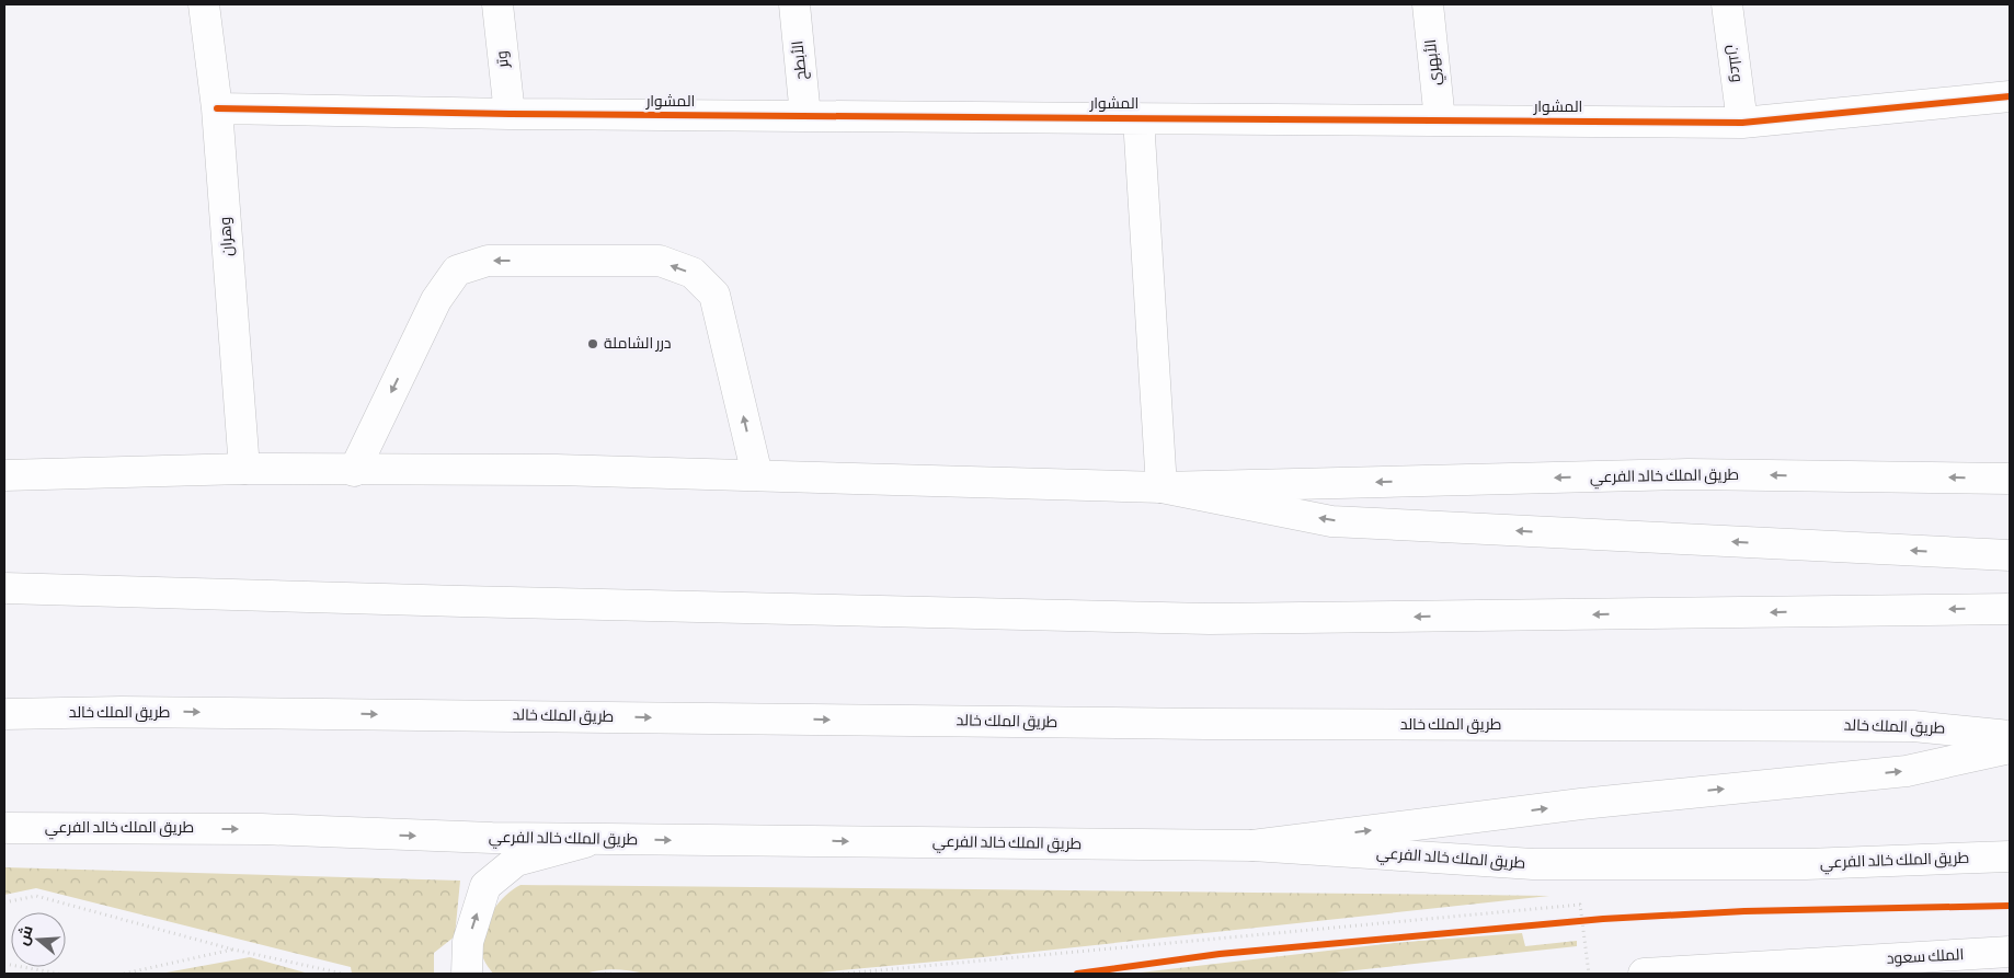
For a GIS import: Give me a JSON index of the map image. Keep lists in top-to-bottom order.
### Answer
{
  "streets": {
    "main road": [
      "وتر",
      "الأبطح",
      "الأبهري",
      "وعلان",
      "المشوار",
      "وهران",
      "طريق الملك خالد الفرعي",
      "طريق الملك خالد",
      "الملك سعود"
    ]
  },
  "crossings": [
    ["وتر", "المشوار"],
    ["الأبطح", "المشوار"],
    ["الأبهري", "المشوار"],
    ["وعلان", "المشوار"],
    ["المشوار", "وهران"],
    ["وهران", "طريق الملك خالد الفرعي"]
  ],
  "places": ["درر الشاملة"],
  "north": "left"
}
